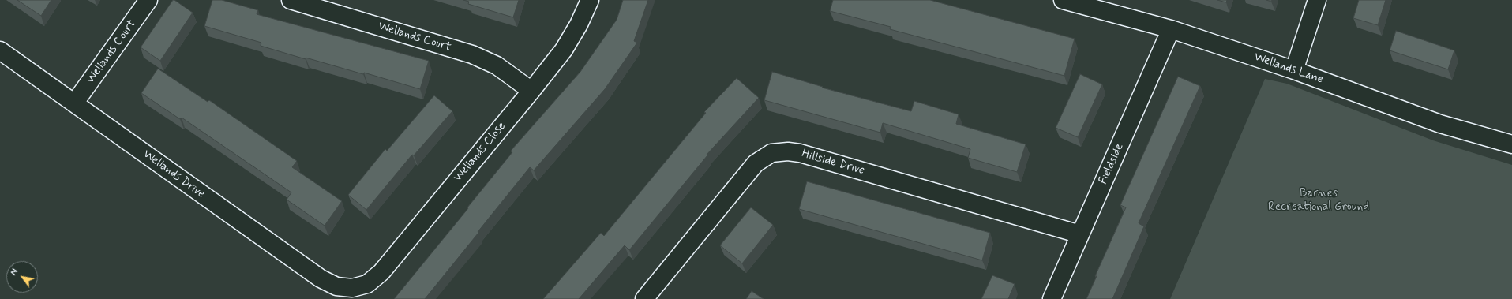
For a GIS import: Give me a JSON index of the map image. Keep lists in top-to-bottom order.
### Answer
{
  "streets": {
    "street": [
      "Wellands Court",
      "Wellands Lane",
      "Wellands Close",
      "Hillside Drive",
      "Fieldside",
      "Wellands Drive"
    ]
  },
  "crossings": [
    ["Wellands Court", "Wellands Close"],
    ["Wellands Court", "Wellands Drive"],
    ["Wellands Lane", "Fieldside"],
    ["Wellands Close", "Wellands Drive"],
    ["Hillside Drive", "Fieldside"]
  ],
  "parks": ["Barnes Recreational Ground"],
  "north": "top left"
}
